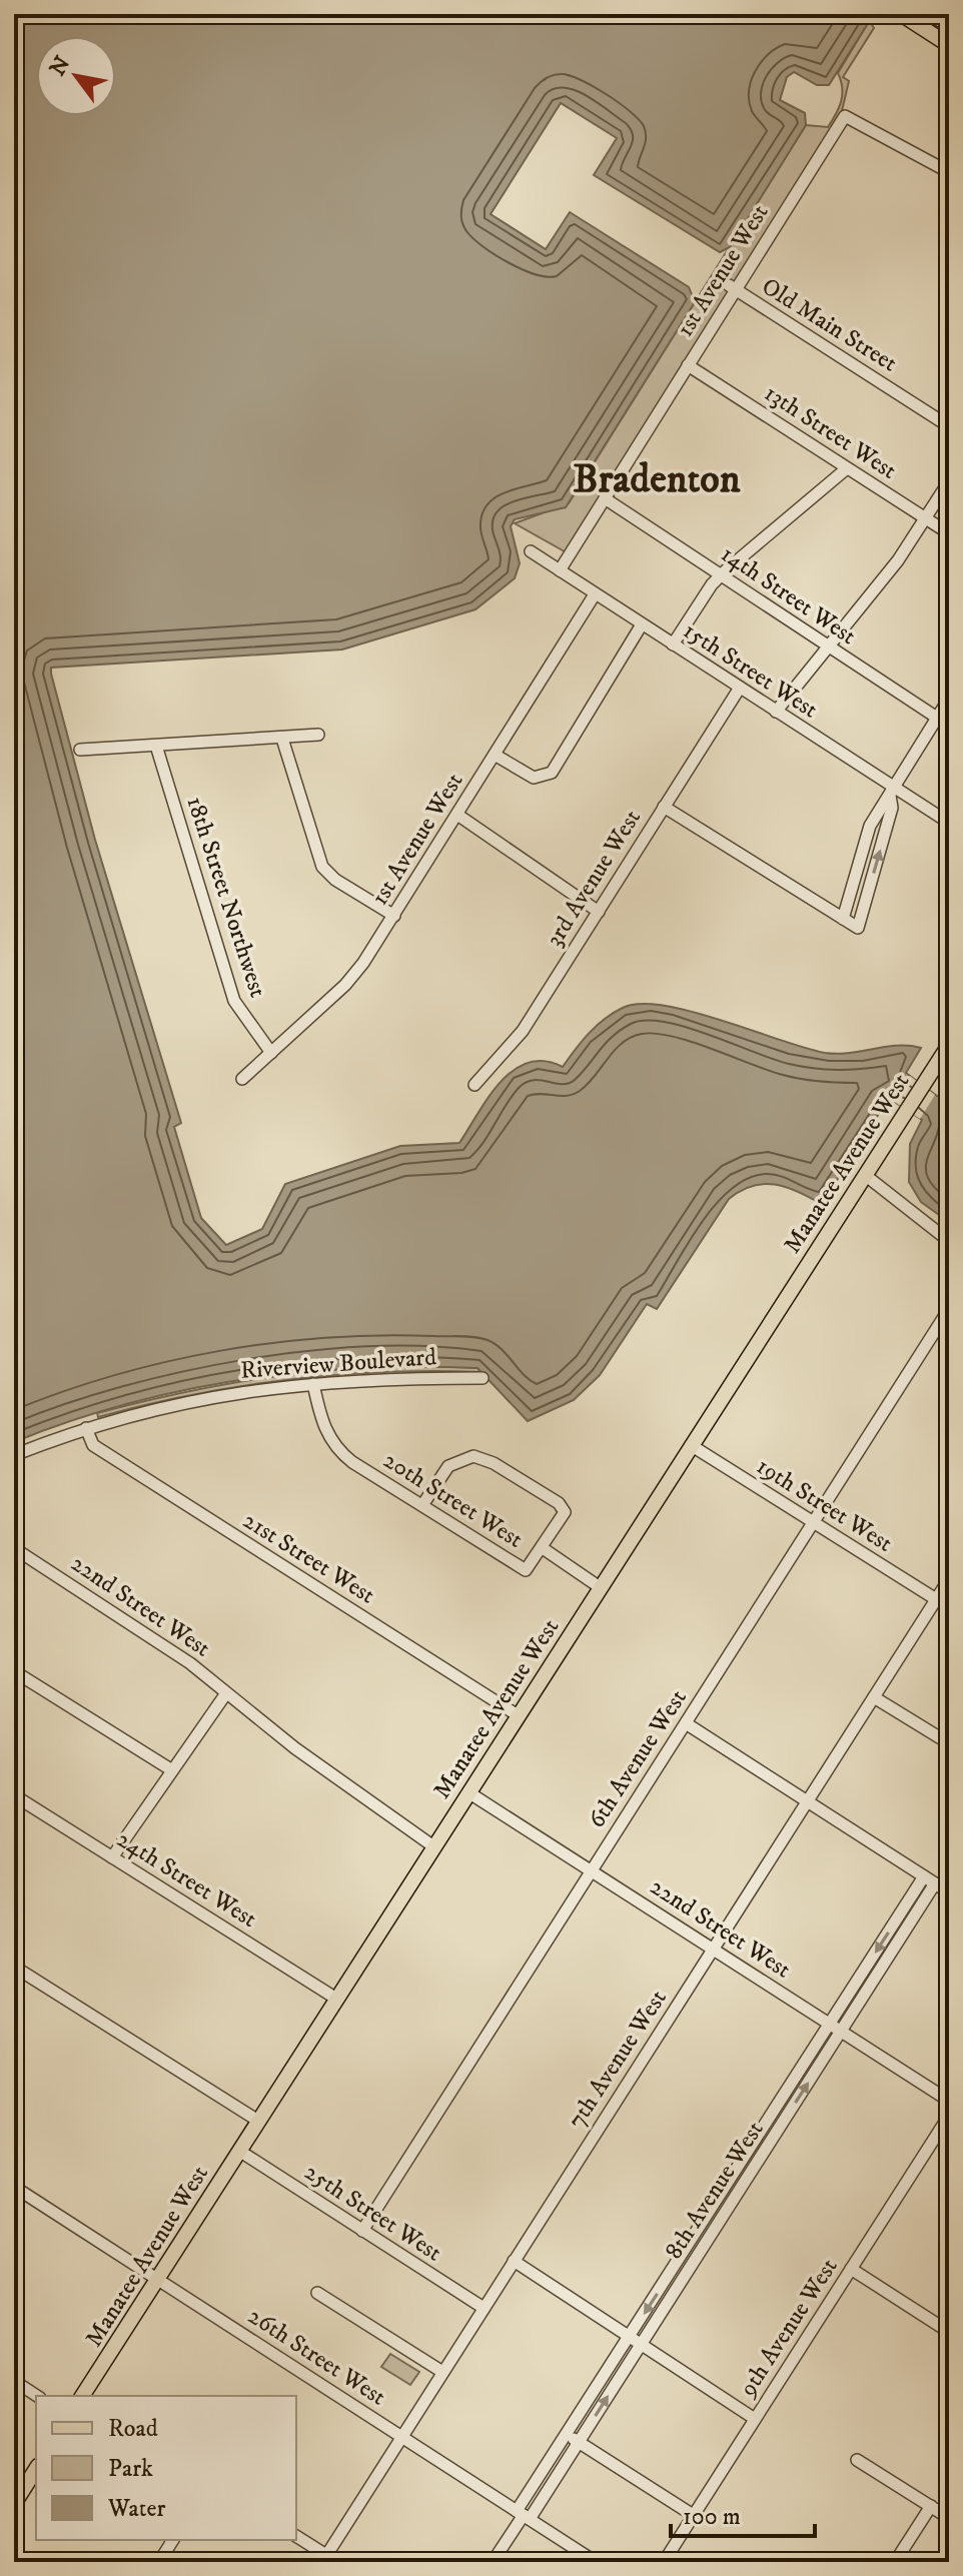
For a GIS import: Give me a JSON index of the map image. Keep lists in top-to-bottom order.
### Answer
{
  "streets": {
    "main road": ["Manatee Avenue West"],
    "street": [
      "1st Avenue West",
      "Old Main Street",
      "13th Street West",
      "14th Street West",
      "15th Street West",
      "3rd Avenue West",
      "18th Street Northwest",
      "Riverview Boulevard",
      "20th Street West",
      "19th Street West",
      "21st Street West",
      "22nd Street West",
      "6th Avenue West",
      "24th Street West",
      "7th Avenue West",
      "8th Avenue West",
      "25th Street West",
      "9th Avenue West",
      "26th Street West"
    ]
  },
  "crossings": [
    ["1st Avenue West", "Old Main Street"],
    ["1st Avenue West", "13th Street West"],
    ["1st Avenue West", "14th Street West"],
    ["1st Avenue West", "15th Street West"],
    ["1st Avenue West", "18th Street Northwest"],
    ["15th Street West", "3rd Avenue West"],
    ["Manatee Avenue West", "20th Street West"],
    ["Manatee Avenue West", "19th Street West"],
    ["Manatee Avenue West", "21st Street West"],
    ["Manatee Avenue West", "22nd Street West"],
    ["Manatee Avenue West", "24th Street West"],
    ["Manatee Avenue West", "25th Street West"],
    ["Manatee Avenue West", "26th Street West"],
    ["Riverview Boulevard", "20th Street West"],
    ["Riverview Boulevard", "21st Street West"],
    ["19th Street West", "6th Avenue West"],
    ["19th Street West", "7th Avenue West"],
    ["22nd Street West", "6th Avenue West"],
    ["22nd Street West", "7th Avenue West"],
    ["22nd Street West", "8th Avenue West"],
    ["6th Avenue West", "25th Street West"],
    ["7th Avenue West", "25th Street West"],
    ["7th Avenue West", "26th Street West"],
    ["8th Avenue West", "26th Street West"]
  ],
  "districts": ["Bradenton"],
  "legend": ["Road", "Park", "Water"],
  "scale_bar": "100 m",
  "north": "top left"
}
